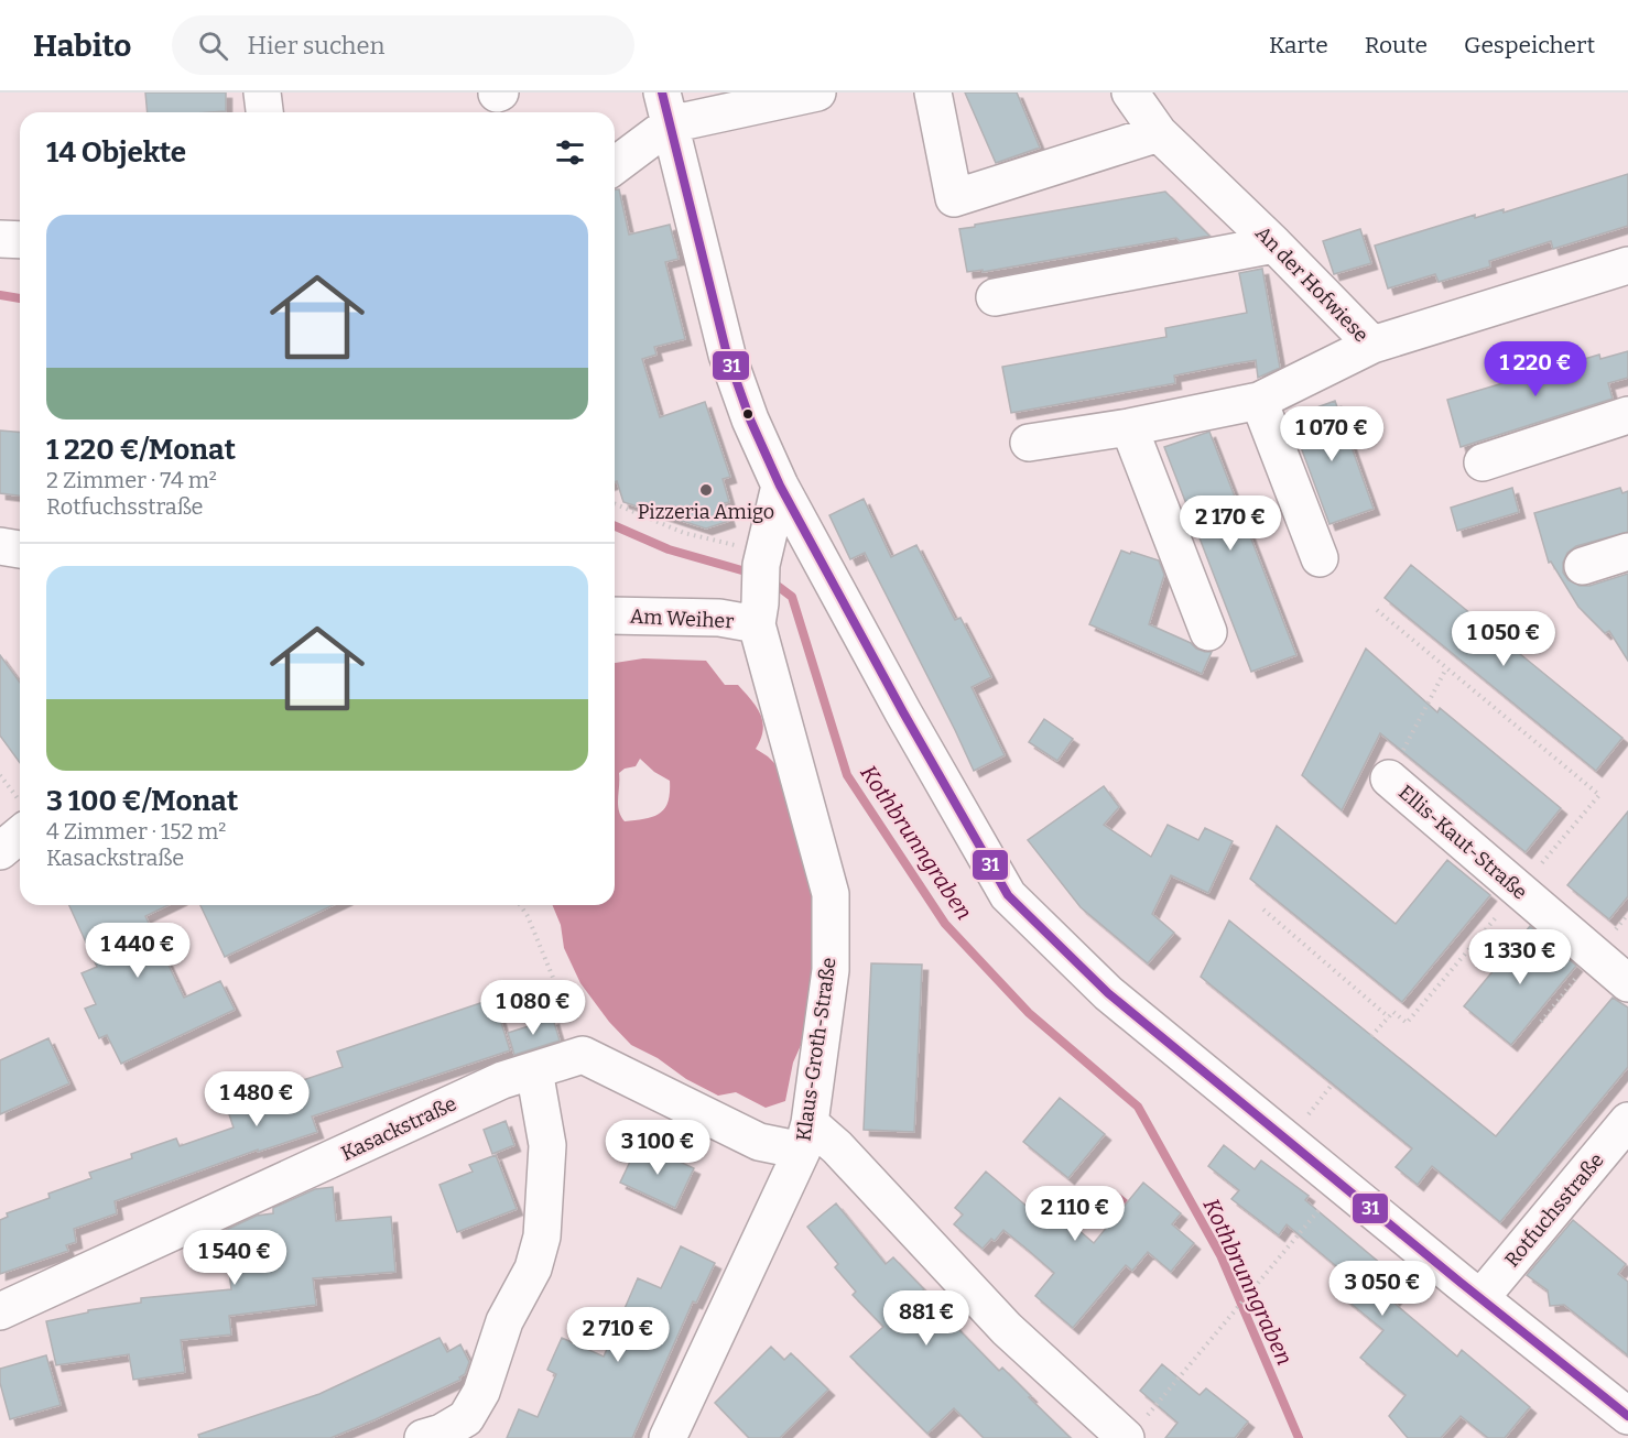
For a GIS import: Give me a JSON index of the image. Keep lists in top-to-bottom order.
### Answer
{
  "streets": {
    "street": [
      "An der Hofwiese",
      "Am Weiher",
      "Ellis-Kaut-Straße",
      "Klaus-Groth-Straße",
      "Kasackstraße",
      "Rotfuchsstraße"
    ]
  },
  "crossings": [
    ["Am Weiher", "Klaus-Groth-Straße"]
  ],
  "water": ["Kothbrunngraben"],
  "places": ["Pizzeria Amigo"],
  "lines": ["transit line 31"],
  "page": {
    "header": "Habito",
    "search": "Hier suchen",
    "nav": ["Karte", "Route", "Gespeichert"],
    "heading": "14 Objekte",
    "list": [
      {
        "name": "1 220 €/Monat",
        "note": "2 Zimmer · 74 m² · Rotfuchsstraße"
      },
      {
        "name": "3 100 €/Monat",
        "note": "4 Zimmer · 152 m² · Kasackstraße"
      }
    ],
    "price": [
      "1 220 €",
      "1 070 €",
      "2 170 €",
      "1 050 €",
      "1 440 €",
      "1 330 €",
      "1 080 €",
      "1 480 €",
      "3 100 €",
      "2 110 €",
      "1 540 €",
      "3 050 €",
      "881 €",
      "2 710 €"
    ]
  }
}
